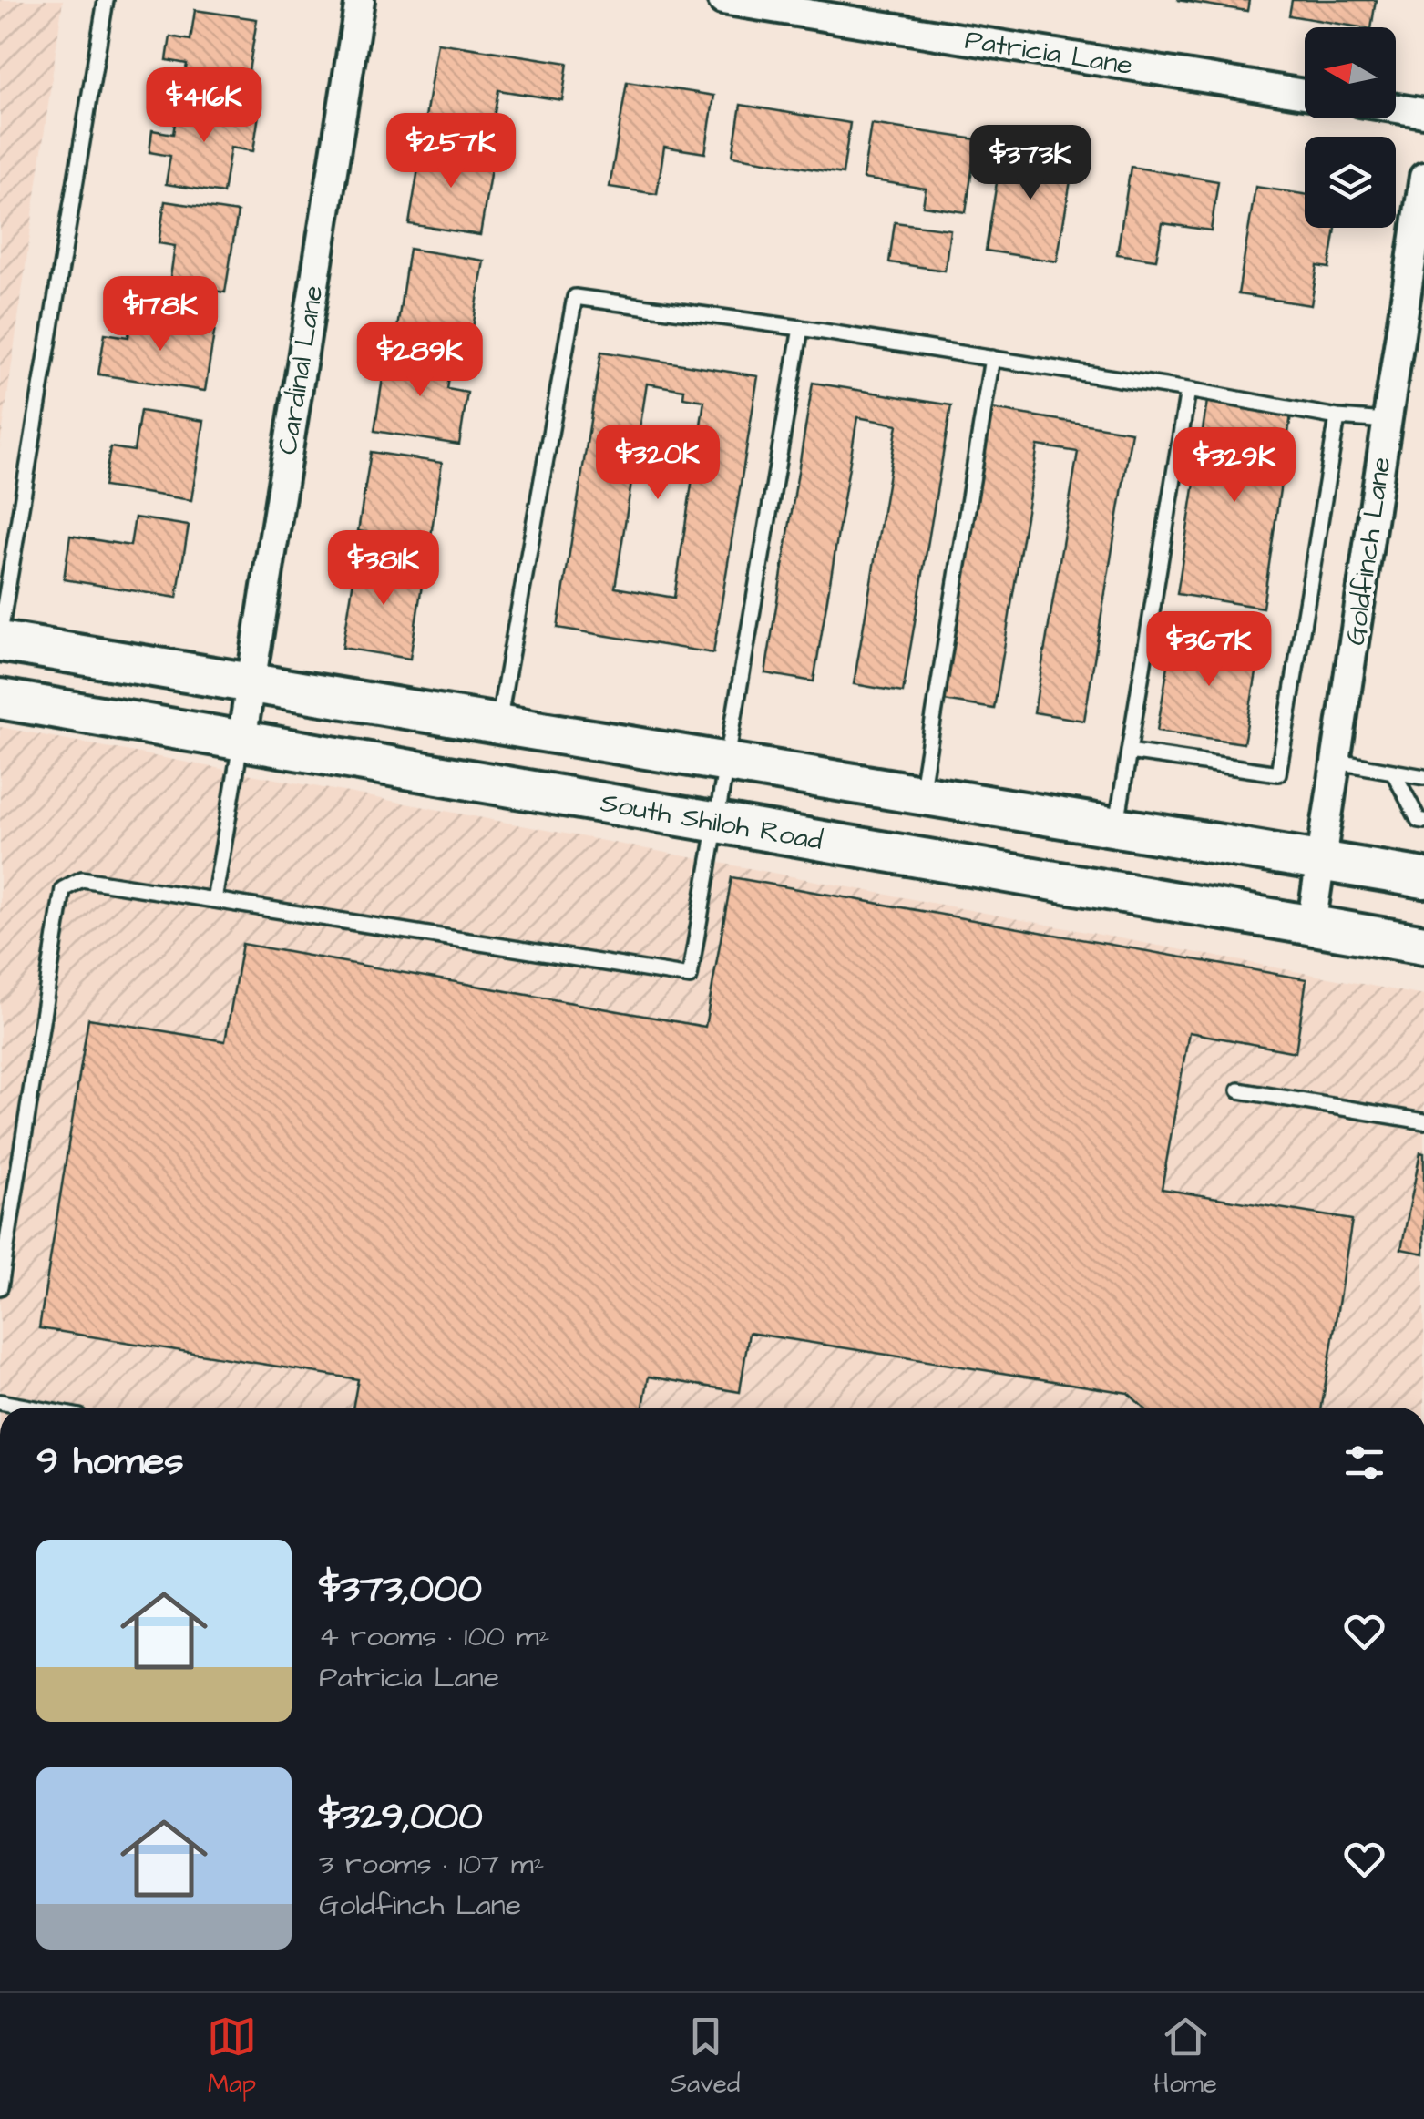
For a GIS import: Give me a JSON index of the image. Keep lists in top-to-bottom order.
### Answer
{
  "streets": {
    "main road": ["South Shiloh Road"],
    "street": ["Patricia Lane", "Cardinal Lane", "Goldfinch Lane"]
  },
  "crossings": [
    ["Cardinal Lane", "South Shiloh Road"],
    ["Goldfinch Lane", "South Shiloh Road"]
  ],
  "north": "left",
  "page": {
    "price": [
      "$416K",
      "$257K",
      "$373K",
      "$178K",
      "$289K",
      "$320K",
      "$329K",
      "$381K",
      "$367K"
    ],
    "heading": "9 homes",
    "list": [
      {
        "name": "$373,000",
        "note": "4 rooms · 100 m² · Patricia Lane"
      },
      {
        "name": "$329,000",
        "note": "3 rooms · 107 m² · Goldfinch Lane"
      }
    ],
    "tabs": ["Map", "Saved", "Home"]
  }
}
